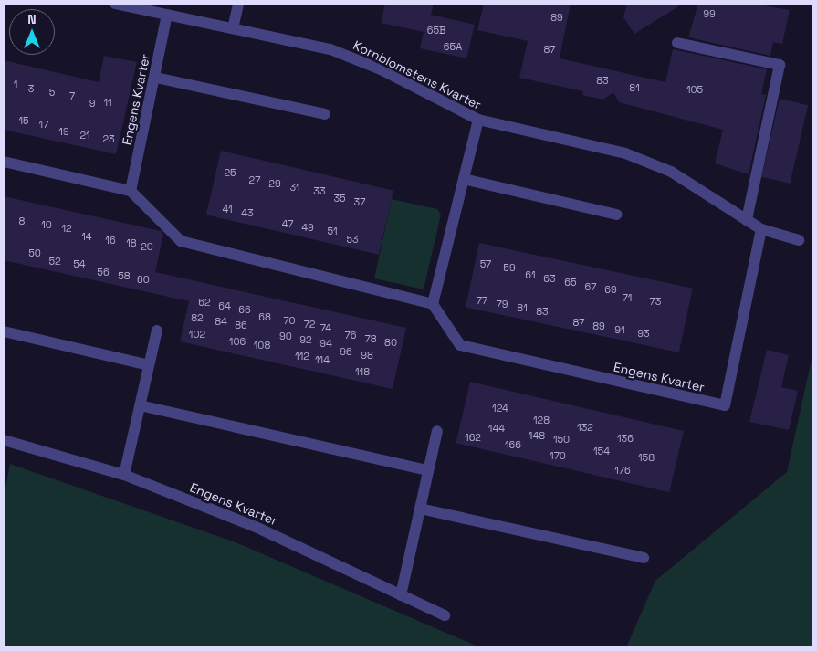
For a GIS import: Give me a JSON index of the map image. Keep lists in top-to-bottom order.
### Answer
{
  "streets": {
    "street": ["Kornblomstens Kvarter", "Engens Kvarter"]
  },
  "crossings": [
    ["Kornblomstens Kvarter", "Engens Kvarter"]
  ],
  "house_numbers": [
    "99",
    "89",
    "65B",
    "65A",
    "87",
    "83",
    "1",
    "81",
    "3",
    "105",
    "5",
    "7",
    "11",
    "9",
    "15",
    "17",
    "19",
    "21",
    "23",
    "25",
    "27",
    "29",
    "31",
    "33",
    "35",
    "37",
    "41",
    "43",
    "8",
    "47",
    "10",
    "49",
    "12",
    "51",
    "14",
    "53",
    "16",
    "18",
    "20",
    "50",
    "52",
    "54",
    "57",
    "59",
    "56",
    "61",
    "58",
    "63",
    "60",
    "65",
    "67",
    "69",
    "71",
    "77",
    "73",
    "62",
    "79",
    "64",
    "81",
    "66",
    "83",
    "68",
    "82",
    "70",
    "84",
    "87",
    "72",
    "86",
    "89",
    "74",
    "91",
    "93",
    "102",
    "76",
    "90",
    "78",
    "92",
    "106",
    "80",
    "94",
    "108",
    "96",
    "98",
    "112",
    "114",
    "118",
    "124",
    "128",
    "132",
    "144",
    "148",
    "162",
    "136",
    "150",
    "166",
    "154",
    "170",
    "158",
    "176"
  ],
  "north": "top"
}
